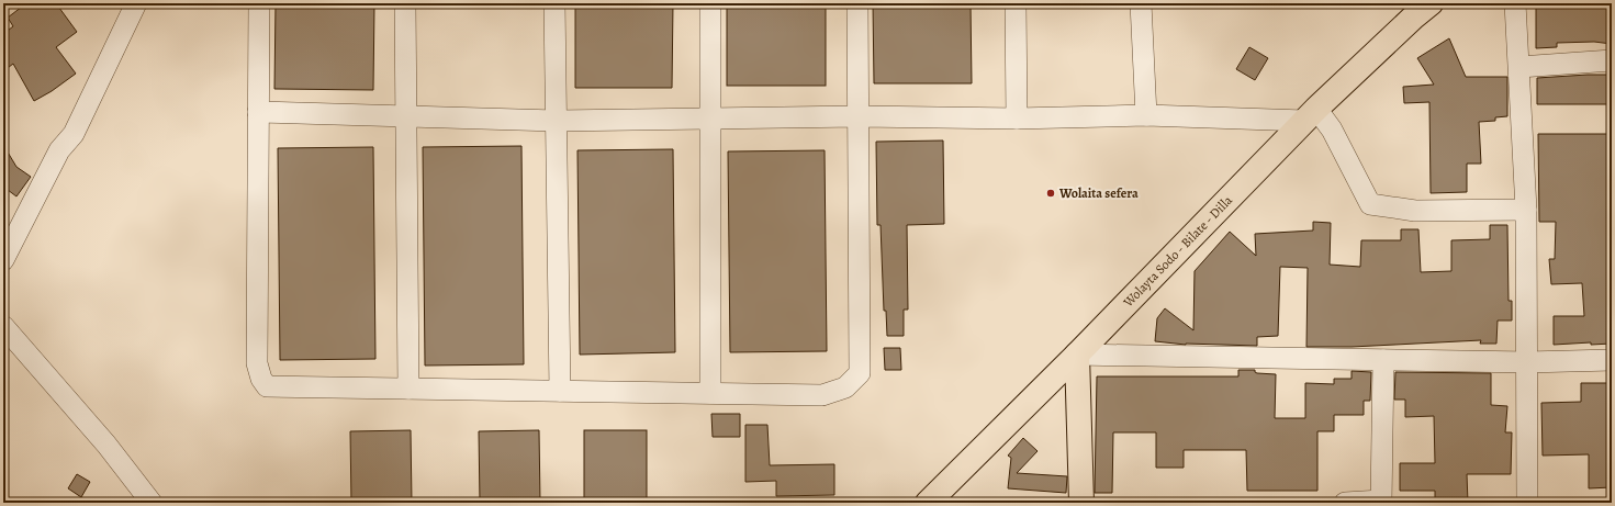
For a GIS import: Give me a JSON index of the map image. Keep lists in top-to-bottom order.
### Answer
{
  "streets": {
    "main road": ["Wolayta Sodo - Bilate - Dilla"]
  },
  "places": ["Wolaita sefera"]
}
